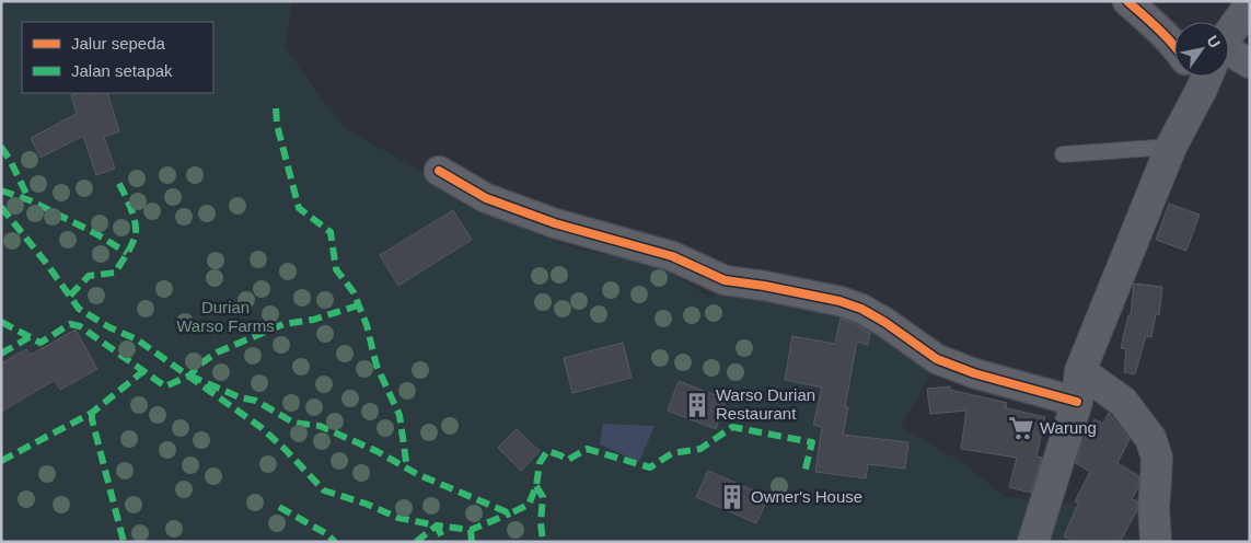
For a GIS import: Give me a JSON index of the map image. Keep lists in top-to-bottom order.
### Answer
{
  "parks": ["Durian Warso Farms"],
  "places": {
    "building": ["Warso Durian Restaurant", "Owner's House"],
    "supermarket": ["Warung"]
  },
  "legend": ["Jalur sepeda", "Jalan setapak"],
  "north": "top right"
}
